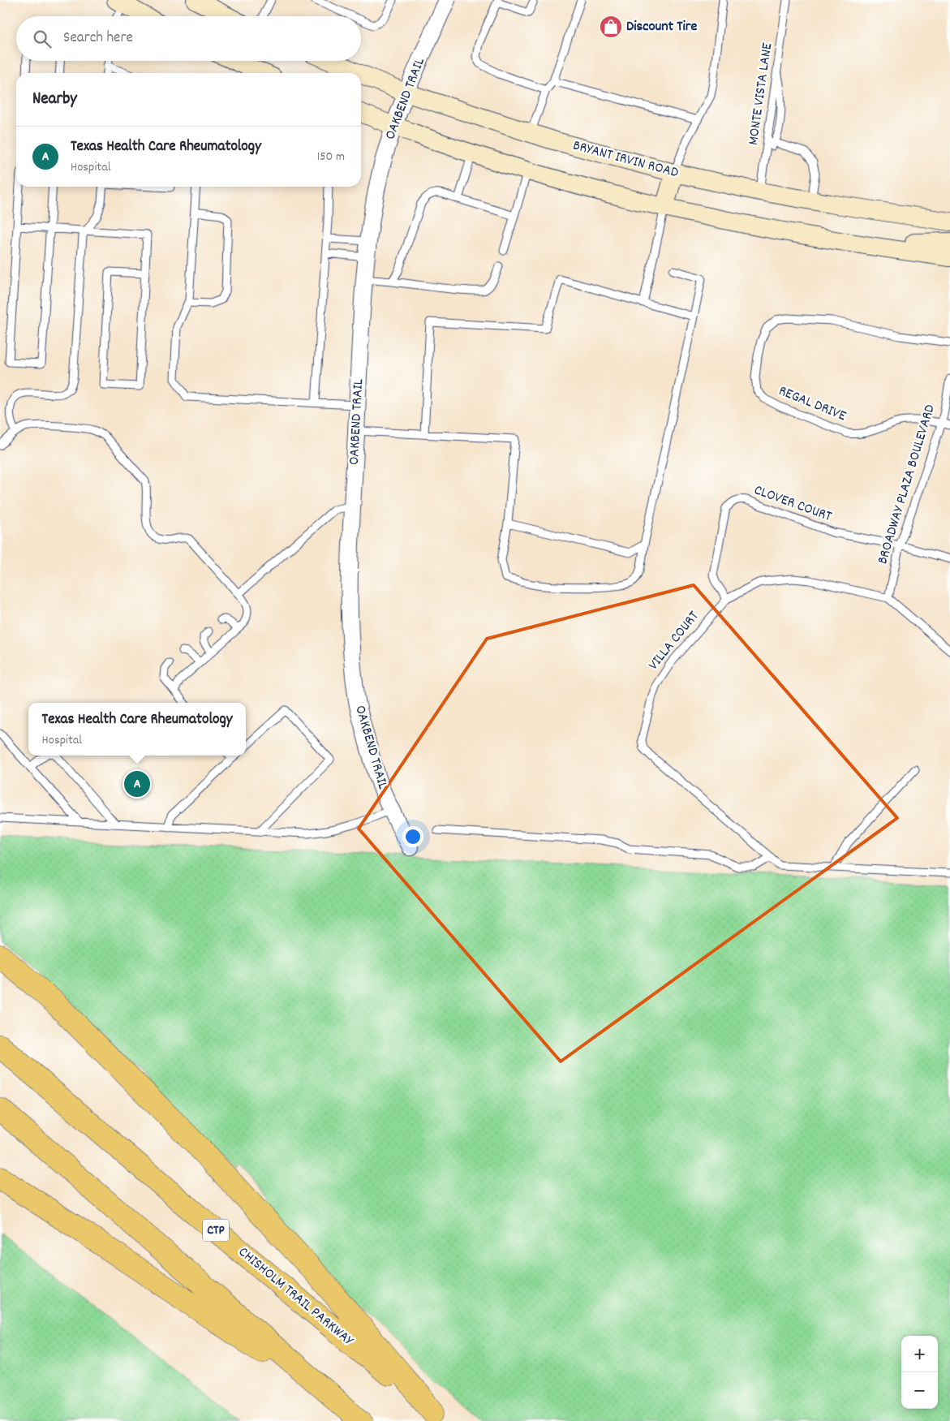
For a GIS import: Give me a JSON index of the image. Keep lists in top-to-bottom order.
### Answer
{
  "streets": {
    "highway": ["CTP", "CHISHOLM TRAIL PARKWAY"],
    "main road": ["BRYANT IRVIN ROAD"],
    "street": ["OAKBEND TRAIL"],
    "lane": [
      "MONTE VISTA LANE",
      "REGAL DRIVE",
      "BROADWAY PLAZA BOULEVARD",
      "CLOVER COURT",
      "VILLA COURT"
    ]
  },
  "crossings": [
    ["MONTE VISTA LANE", "BRYANT IRVIN ROAD"],
    ["OAKBEND TRAIL", "BRYANT IRVIN ROAD"],
    ["REGAL DRIVE", "BROADWAY PLAZA BOULEVARD"],
    ["BROADWAY PLAZA BOULEVARD", "CLOVER COURT"],
    ["BROADWAY PLAZA BOULEVARD", "VILLA COURT"],
    ["CLOVER COURT", "VILLA COURT"]
  ],
  "places": {
    "shop": ["Discount Tire"]
  },
  "page": {
    "search": "Search here",
    "heading": "Nearby",
    "list": [
      {
        "mark": "A",
        "name": "Texas Health Care Rheumatology",
        "note": "Hospital",
        "value": "150 m"
      }
    ],
    "popup": ["Texas Health Care Rheumatology", "Hospital"],
    "pins": "A",
    "map_buttons": ["+", "−"]
  }
}
